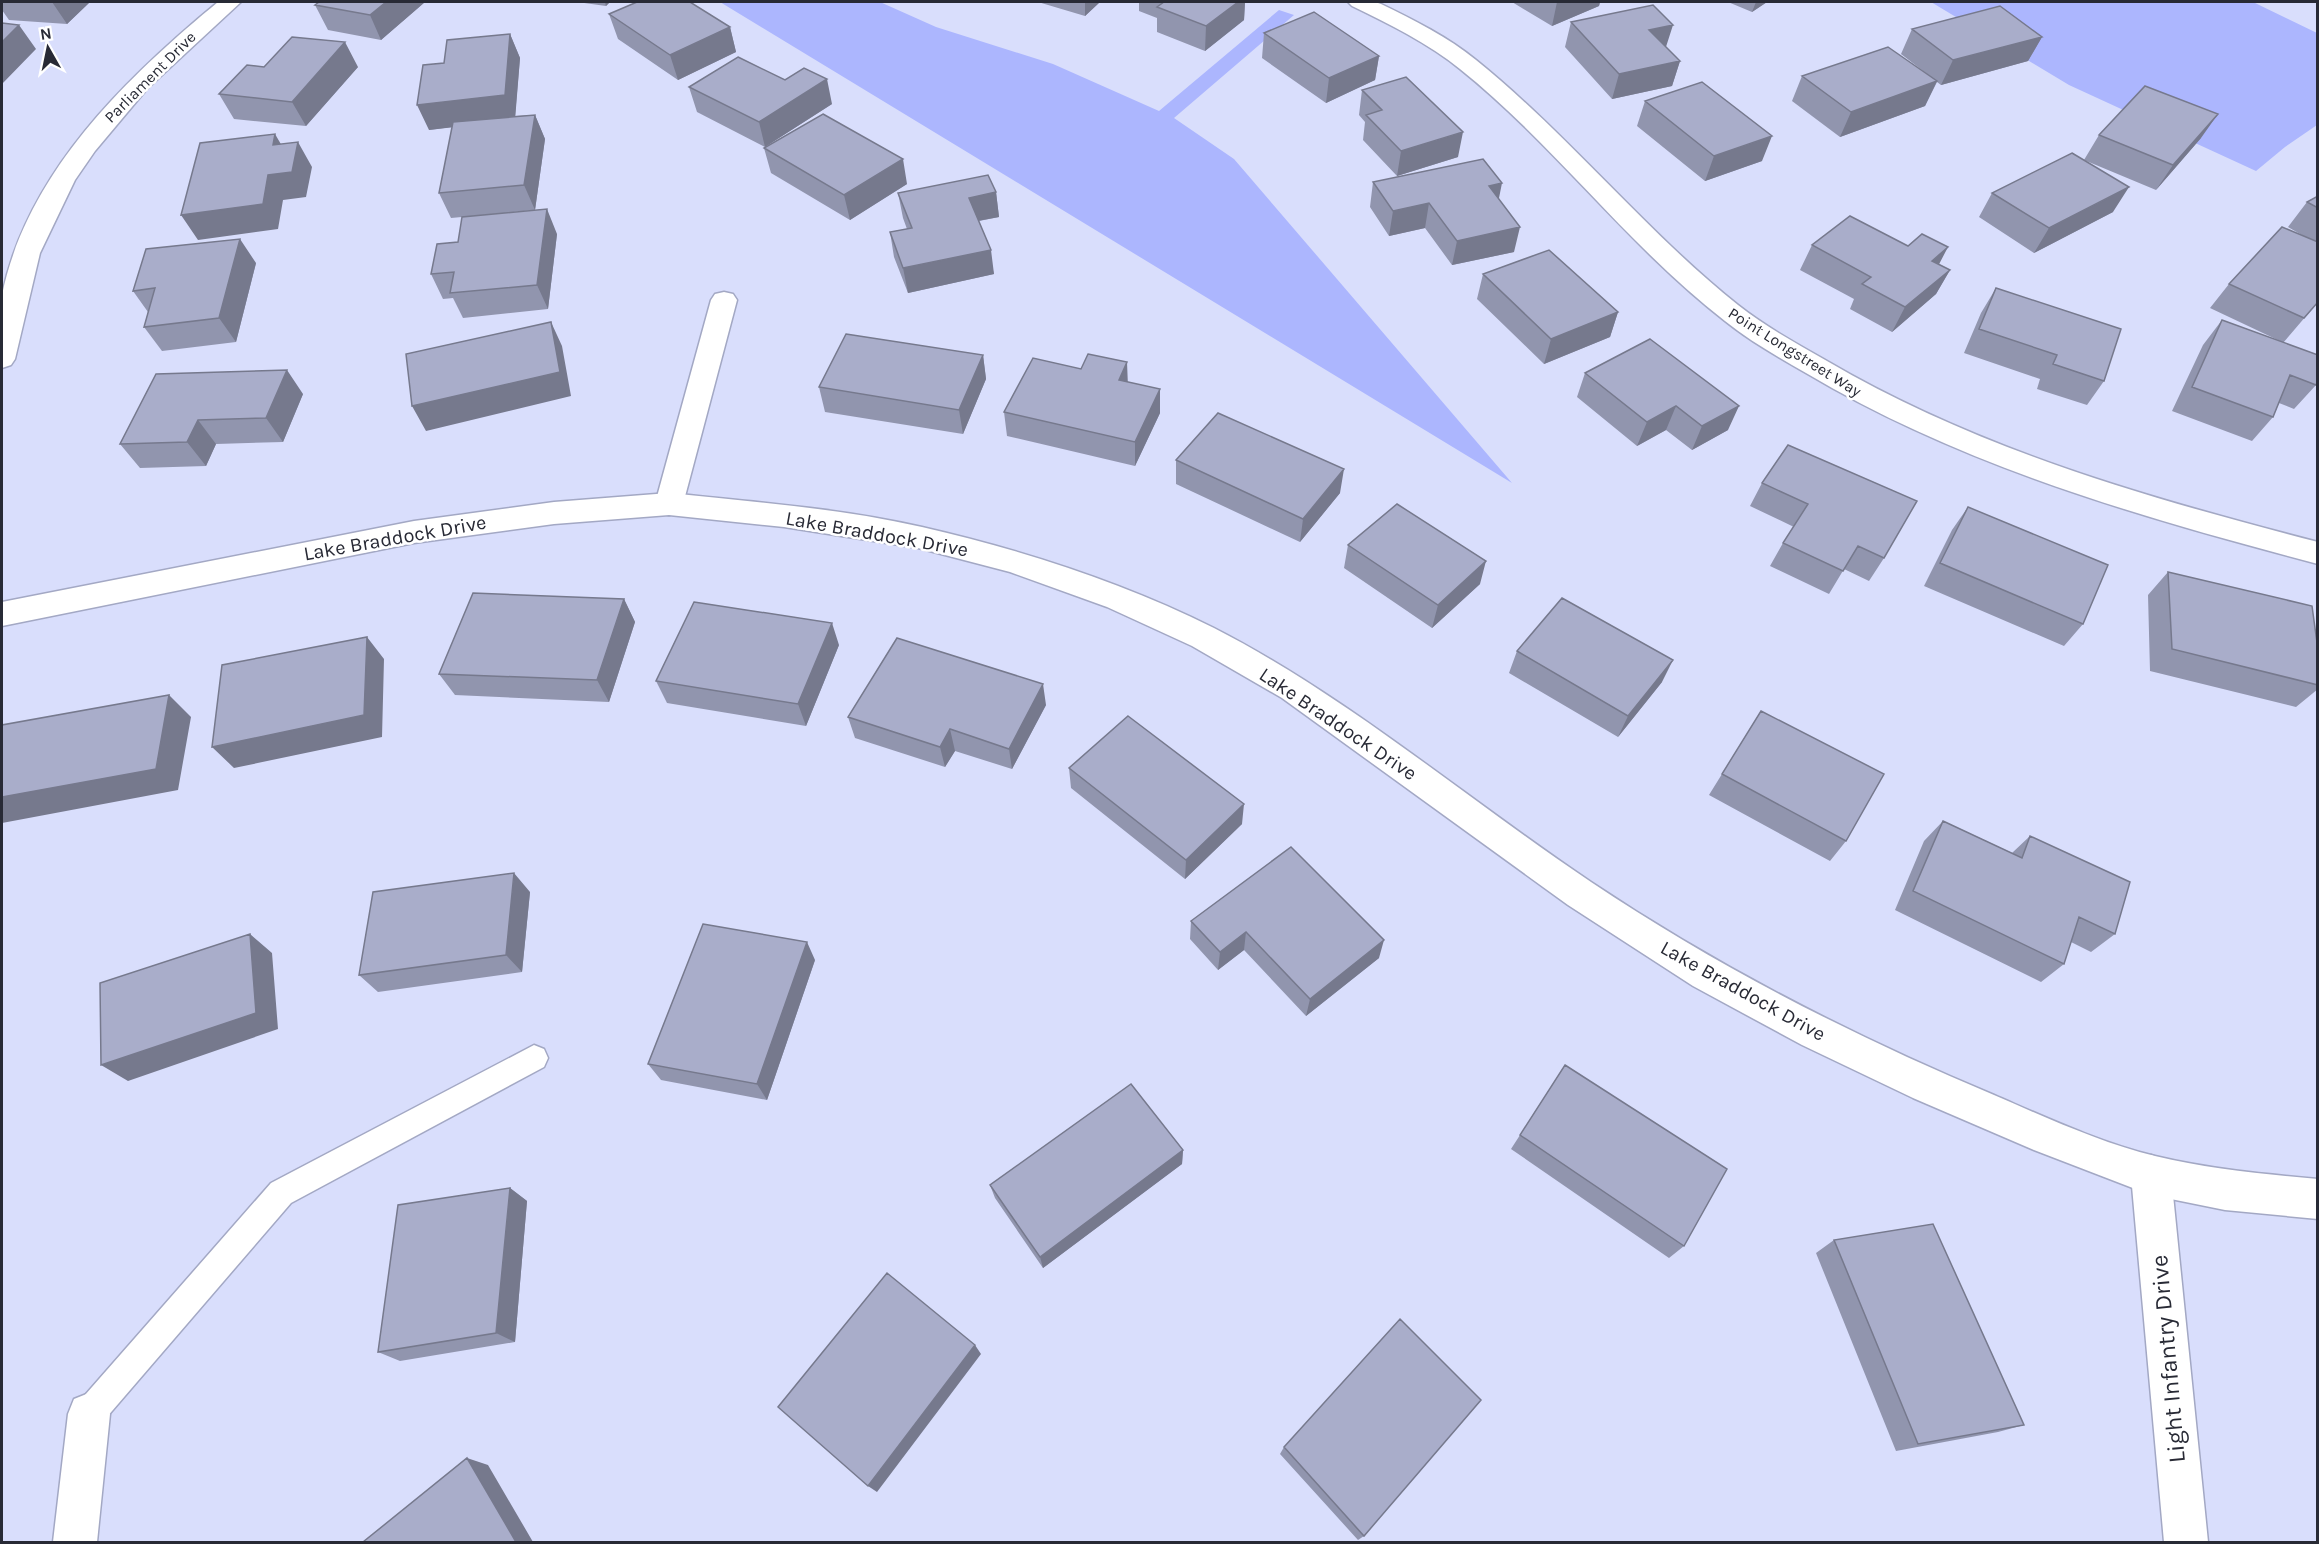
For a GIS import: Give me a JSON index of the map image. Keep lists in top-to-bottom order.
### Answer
{
  "streets": {
    "street": [
      "Parliament Drive",
      "Point Longstreet Way",
      "Lake Braddock Drive",
      "Light Infantry Drive"
    ]
  },
  "crossings": [
    ["Lake Braddock Drive", "Light Infantry Drive"]
  ],
  "north": "top"
}
